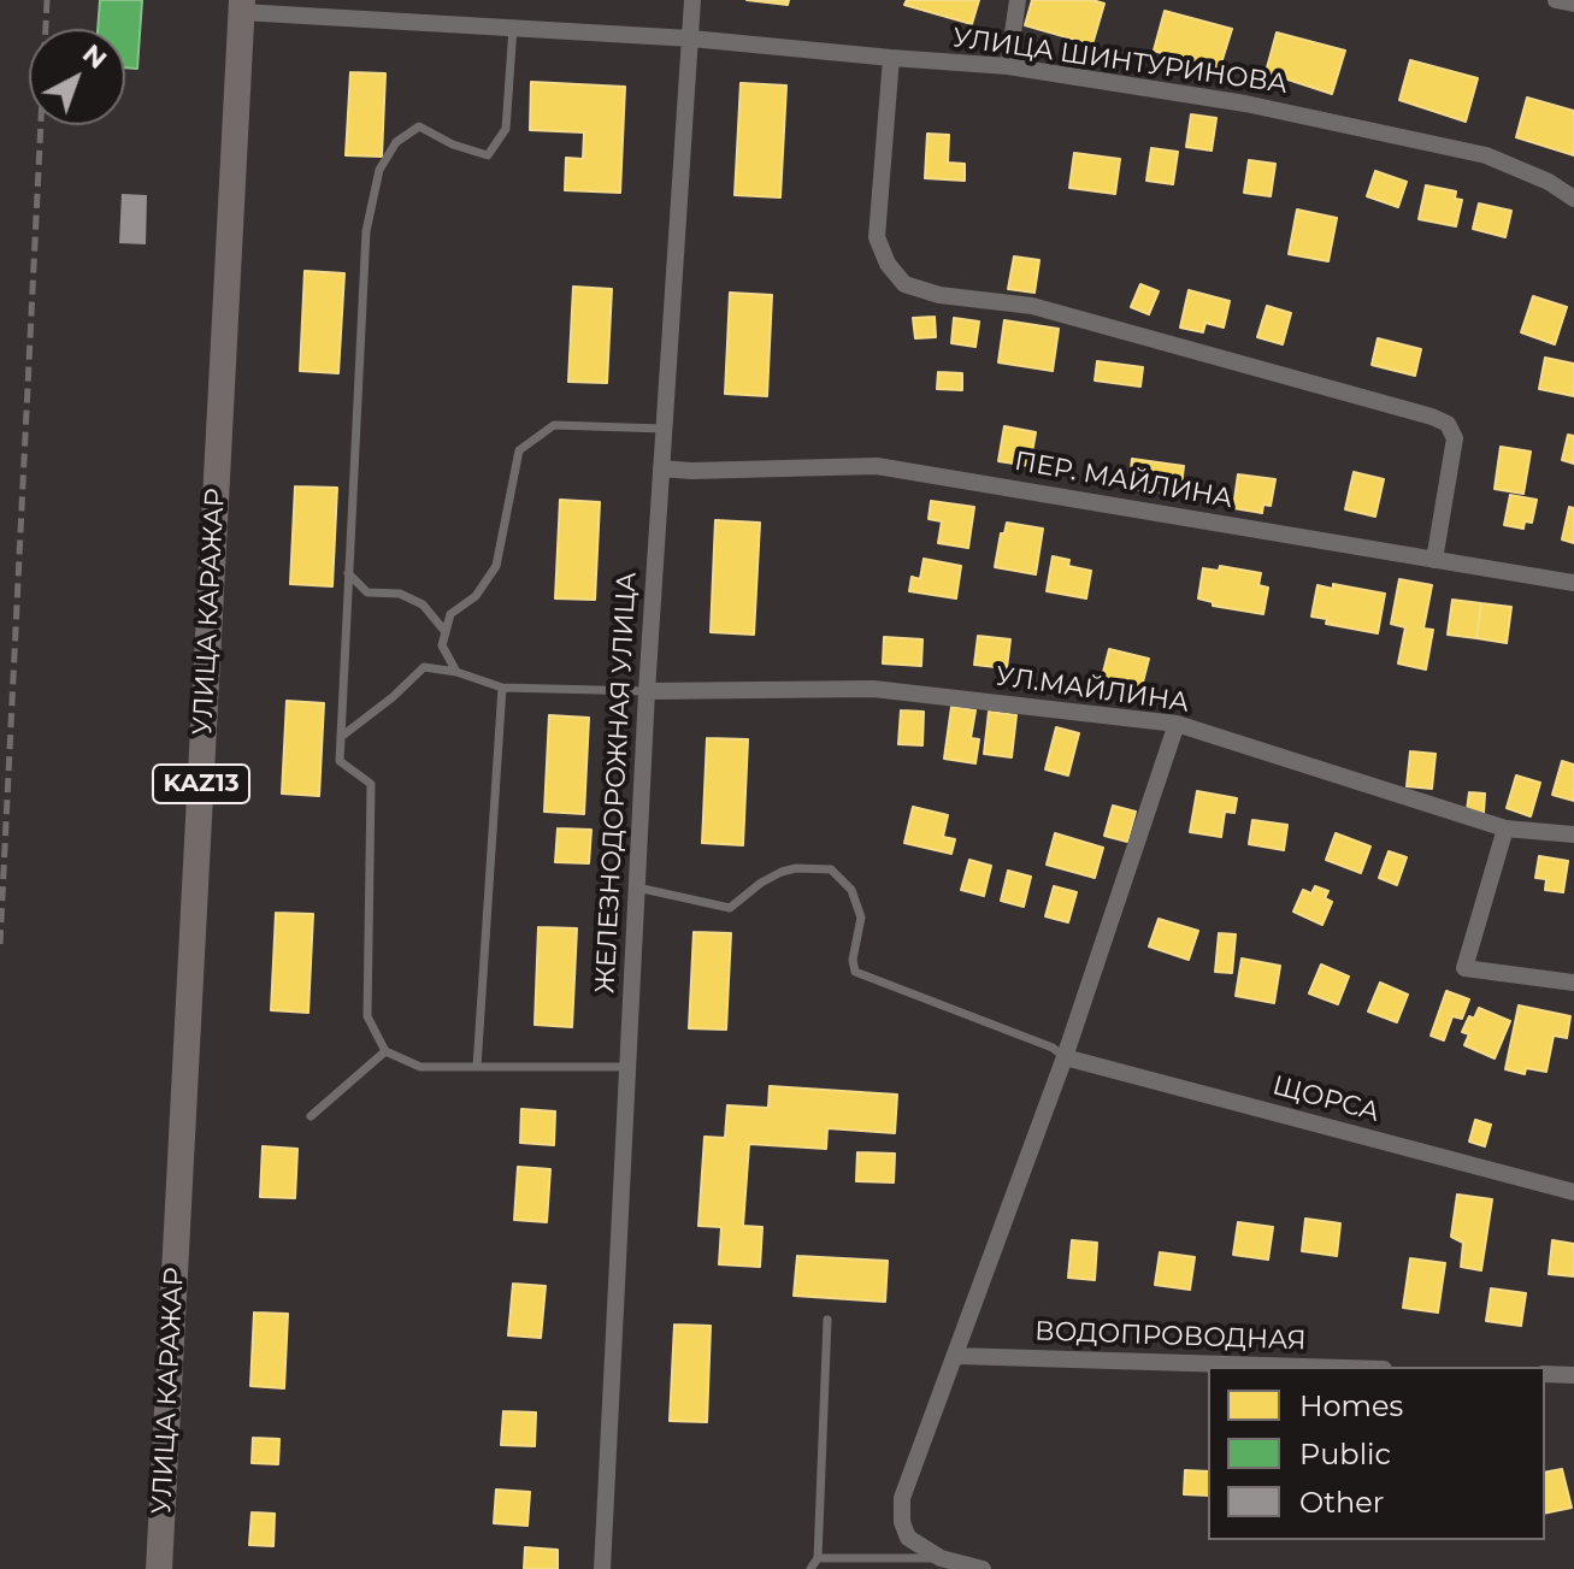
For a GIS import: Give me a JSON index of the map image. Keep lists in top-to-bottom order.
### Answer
{
  "streets": {
    "main road": ["УЛИЦА КАРАЖАР", "KAZ13"],
    "street": [
      "УЛИЦА ШИНТУРИНОВА",
      "ПЕР. МАЙЛИНА",
      "УЛ.МАЙЛИНА",
      "ЖЕЛЕЗНОДОРОЖНАЯ УЛИЦА",
      "ЩОРСА",
      "ВОДОПРОВОДНАЯ"
    ]
  },
  "crossings": [
    ["УЛИЦА ШИНТУРИНОВА", "УЛИЦА КАРАЖАР"],
    ["УЛИЦА ШИНТУРИНОВА", "ЖЕЛЕЗНОДОРОЖНАЯ УЛИЦА"],
    ["ПЕР. МАЙЛИНА", "ЖЕЛЕЗНОДОРОЖНАЯ УЛИЦА"],
    ["УЛ.МАЙЛИНА", "ЖЕЛЕЗНОДОРОЖНАЯ УЛИЦА"]
  ],
  "legend": ["Homes", "Public", "Other"],
  "north": "top right"
}
